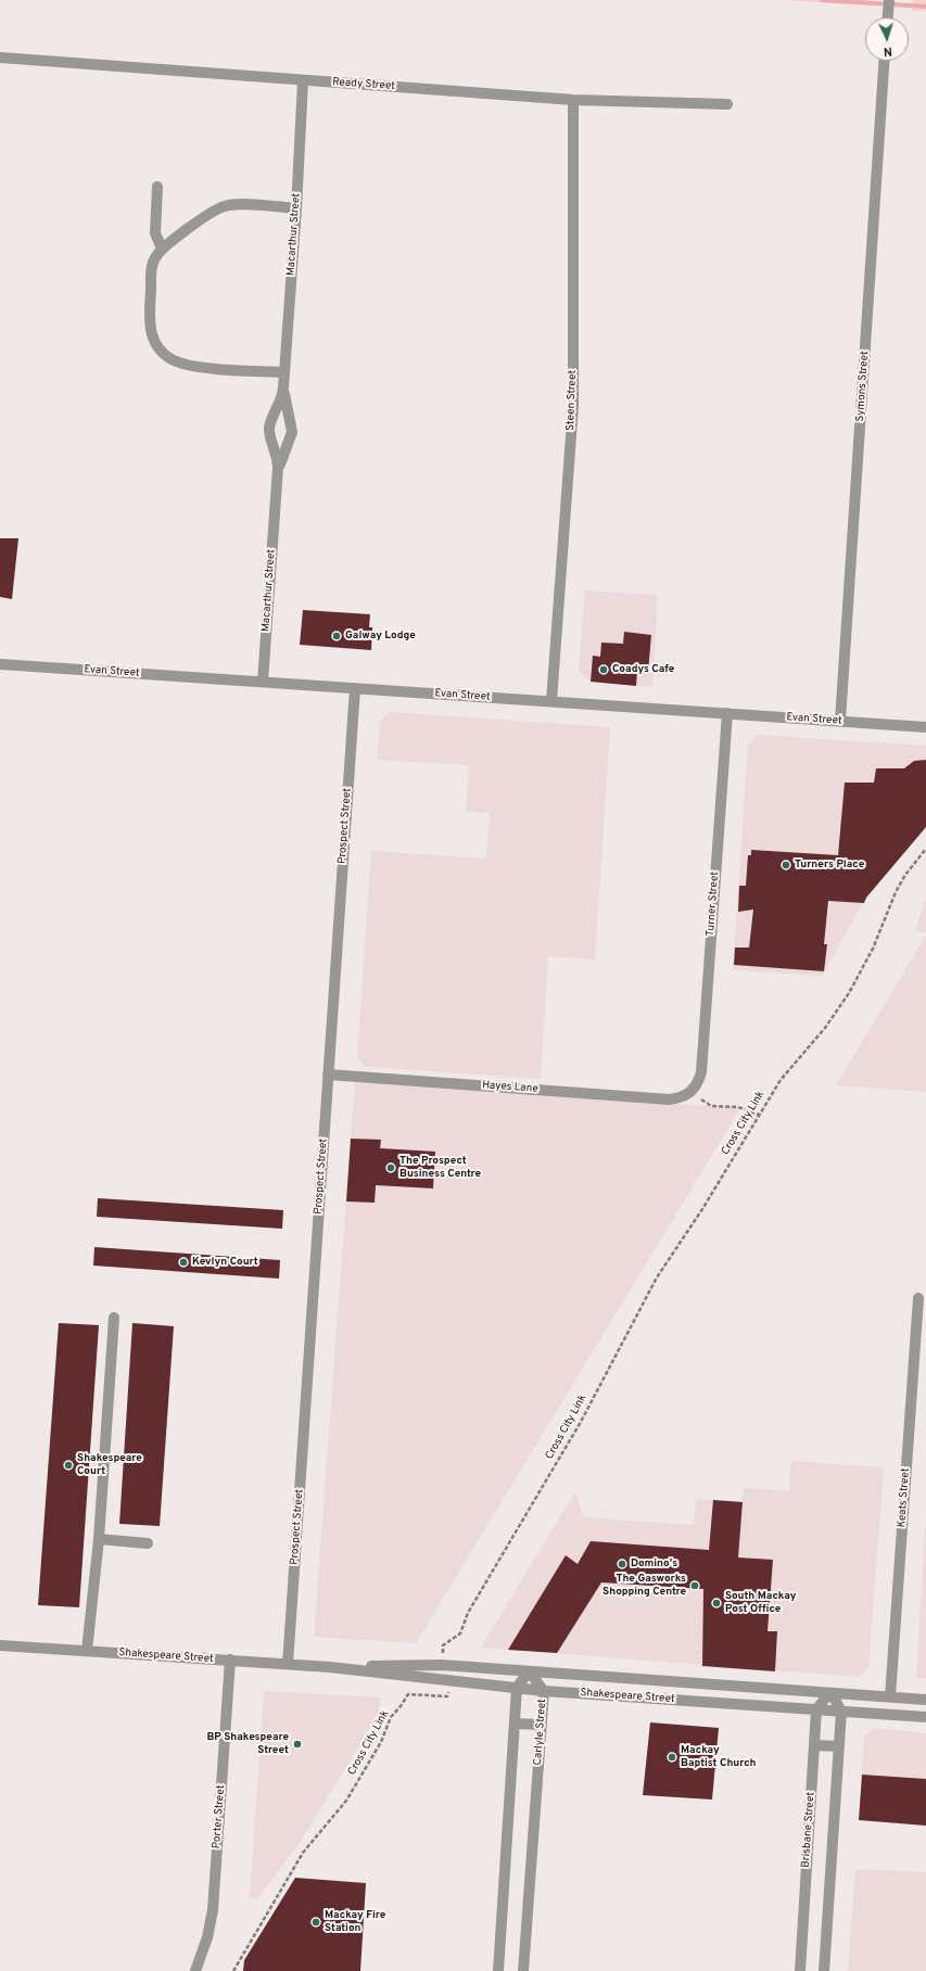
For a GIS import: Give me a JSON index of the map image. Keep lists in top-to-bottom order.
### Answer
{
  "streets": {
    "street": [
      "Ready Street",
      "Macarthur Street",
      "Symons Street",
      "Steen Street",
      "Evan Street",
      "Prospect Street",
      "Turner Street",
      "Hayes Lane",
      "Keats Street",
      "Shakespeare Street",
      "Carlyle Street",
      "Porter Street",
      "Brisbane Street"
    ],
    "path": ["Cross City Link"]
  },
  "crossings": [
    ["Ready Street", "Macarthur Street"],
    ["Ready Street", "Steen Street"],
    ["Macarthur Street", "Evan Street"],
    ["Symons Street", "Evan Street"],
    ["Steen Street", "Evan Street"],
    ["Evan Street", "Prospect Street"],
    ["Evan Street", "Turner Street"],
    ["Prospect Street", "Hayes Lane"],
    ["Prospect Street", "Shakespeare Street"],
    ["Turner Street", "Hayes Lane"],
    ["Cross City Link", "Shakespeare Street"],
    ["Keats Street", "Shakespeare Street"],
    ["Shakespeare Street", "Carlyle Street"],
    ["Shakespeare Street", "Porter Street"],
    ["Shakespeare Street", "Brisbane Street"]
  ],
  "places": [
    "Galway Lodge",
    "Coadys Cafe",
    "Turners Place",
    "The Prospect Business Centre",
    "Kevlyn Court",
    "Shakespeare Court",
    "Domino's",
    "The Gasworks Shopping Centre",
    "South Mackay Post Office",
    "BP Shakespeare Street",
    "Mackay Baptist Church",
    "Mackay Fire Station"
  ],
  "north": "bottom"
}
